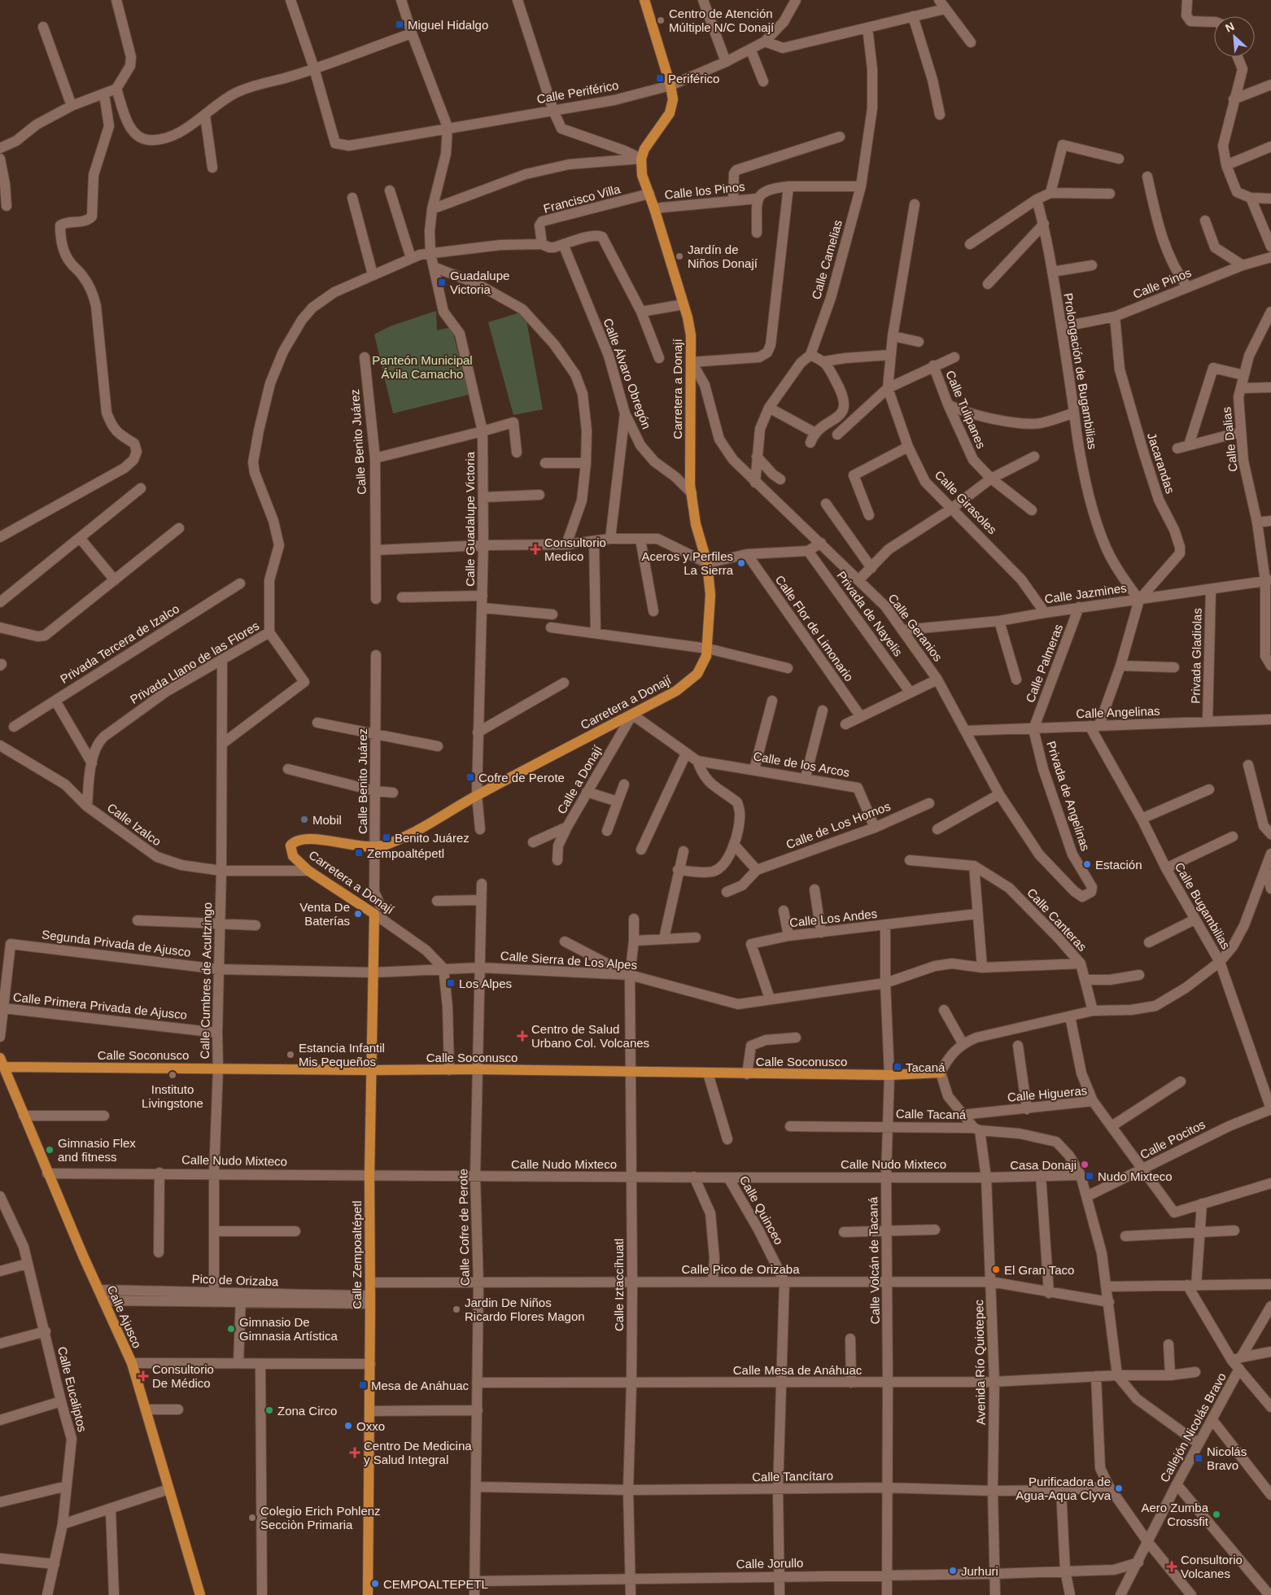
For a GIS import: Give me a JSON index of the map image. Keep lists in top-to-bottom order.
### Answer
{
  "streets": {
    "main road": [
      "Carretera a Donají",
      "Calle Soconusco",
      "Calle Zempoaltépetl",
      "Calle Ajusco"
    ],
    "street": [
      "Calle Periférico",
      "Calle los Pinos",
      "Francisco Villa",
      "Calle Camelias",
      "Calle Pinos",
      "Prolongación de Bugambilias",
      "Calle Álvaro Obregón",
      "Calle Tulipanes",
      "Calle Dalias",
      "Calle Benito Juárez",
      "Jacarandas",
      "Calle Girasoles",
      "Calle Guadalupe Victoria",
      "Calle Jazmines",
      "Privada de Nayelis",
      "Calle Geranios",
      "Calle Flor de Limonario",
      "Privada Tercera de Izalco",
      "Privada Gladiolas",
      "Privada Llano de las Flores",
      "Calle Palmeras",
      "Calle Angelinas",
      "Calle de los Arcos",
      "Calle a Donají",
      "Privada de Angelinas",
      "Calle Izalco",
      "Calle de Los Hornos",
      "Calle Bugambilias",
      "Calle Los Andes",
      "Calle Canteras",
      "Segunda Privada de Ajusco",
      "Calle Sierra de Los Alpes",
      "Calle Cumbres de Acultzingo",
      "Calle Primera Privada de Ajusco",
      "Calle Higueras",
      "Calle Tacaná",
      "Calle Pocitos",
      "Calle Nudo Mixteco",
      "Calle Quinceo",
      "Calle Cofre de Perote",
      "Calle Volcán de Tacaná",
      "Calle Pico de Orizaba",
      "Pico de Orizaba",
      "Calle Iztaccíhuatl",
      "Avenida Río Quiotepec",
      "Calle Mesa de Anáhuac",
      "Calle Eucaliptos",
      "Callejón Nicolás Bravo",
      "Calle Tancítaro",
      "Calle Jorullo"
    ]
  },
  "crossings": [
    ["Calle Periférico", "Calle Guadalupe Victoria"],
    ["Calle los Pinos", "Calle Camelias"],
    ["Calle los Pinos", "Carretera a Donají"],
    ["Francisco Villa", "Carretera a Donají"],
    ["Calle Camelias", "Calle Geranios"],
    ["Calle Pinos", "Prolongación de Bugambilias"],
    ["Calle Pinos", "Jacarandas"],
    ["Prolongación de Bugambilias", "Jacarandas"],
    ["Prolongación de Bugambilias", "Calle Jazmines"],
    ["Calle Álvaro Obregón", "Carretera a Donají"],
    ["Carretera a Donají", "Calle Benito Juárez"],
    ["Carretera a Donají", "Calle Guadalupe Victoria"],
    ["Carretera a Donají", "Calle Geranios"],
    ["Carretera a Donají", "Calle de los Arcos"],
    ["Carretera a Donají", "Calle a Donají"],
    ["Carretera a Donají", "Calle Izalco"],
    ["Carretera a Donají", "Calle Sierra de Los Alpes"],
    ["Carretera a Donají", "Calle Zempoaltépetl"],
    ["Calle Dalias", "Calle Jazmines"],
    ["Jacarandas", "Calle Jazmines"],
    ["Calle Girasoles", "Calle Jazmines"],
    ["Calle Jazmines", "Calle Geranios"],
    ["Calle Jazmines", "Privada Gladiolas"],
    ["Calle Jazmines", "Calle Palmeras"],
    ["Calle Geranios", "Calle Angelinas"],
    ["Calle Geranios", "Privada de Angelinas"],
    ["Privada Gladiolas", "Calle Angelinas"],
    ["Privada Llano de las Flores", "Calle Cumbres de Acultzingo"],
    ["Calle Palmeras", "Calle Angelinas"],
    ["Calle Palmeras", "Privada de Angelinas"],
    ["Calle Angelinas", "Privada de Angelinas"],
    ["Calle Angelinas", "Calle Bugambilias"],
    ["Calle de los Arcos", "Calle a Donají"],
    ["Calle de los Arcos", "Calle de Los Hornos"],
    ["Calle Izalco", "Calle Cumbres de Acultzingo"],
    ["Calle Bugambilias", "Calle Pocitos"],
    ["Calle Los Andes", "Calle Sierra de Los Alpes"],
    ["Calle Los Andes", "Calle Volcán de Tacaná"],
    ["Calle Canteras", "Calle Sierra de Los Alpes"],
    ["Segunda Privada de Ajusco", "Calle Sierra de Los Alpes"],
    ["Segunda Privada de Ajusco", "Calle Cumbres de Acultzingo"],
    ["Segunda Privada de Ajusco", "Calle Primera Privada de Ajusco"],
    ["Calle Sierra de Los Alpes", "Calle Cumbres de Acultzingo"],
    ["Calle Sierra de Los Alpes", "Calle Cofre de Perote"],
    ["Calle Sierra de Los Alpes", "Calle Zempoaltépetl"],
    ["Calle Sierra de Los Alpes", "Calle Volcán de Tacaná"],
    ["Calle Sierra de Los Alpes", "Calle Iztaccíhuatl"],
    ["Calle Cumbres de Acultzingo", "Calle Primera Privada de Ajusco"],
    ["Calle Cumbres de Acultzingo", "Calle Soconusco"],
    ["Calle Cumbres de Acultzingo", "Calle Nudo Mixteco"],
    ["Calle Cumbres de Acultzingo", "Pico de Orizaba"],
    ["Calle Soconusco", "Calle Cofre de Perote"],
    ["Calle Soconusco", "Calle Zempoaltépetl"],
    ["Calle Soconusco", "Calle Volcán de Tacaná"],
    ["Calle Soconusco", "Calle Iztaccíhuatl"],
    ["Calle Soconusco", "Calle Ajusco"],
    ["Calle Higueras", "Calle Pocitos"],
    ["Calle Tacaná", "Calle Pocitos"],
    ["Calle Tacaná", "Calle Nudo Mixteco"],
    ["Calle Tacaná", "Calle Volcán de Tacaná"],
    ["Calle Tacaná", "Calle Pico de Orizaba"],
    ["Calle Tacaná", "Avenida Río Quiotepec"],
    ["Calle Tacaná", "Calle Mesa de Anáhuac"],
    ["Calle Nudo Mixteco", "Calle Quinceo"],
    ["Calle Nudo Mixteco", "Calle Cofre de Perote"],
    ["Calle Nudo Mixteco", "Calle Zempoaltépetl"],
    ["Calle Nudo Mixteco", "Calle Volcán de Tacaná"],
    ["Calle Nudo Mixteco", "Calle Iztaccíhuatl"],
    ["Calle Nudo Mixteco", "Calle Ajusco"],
    ["Calle Nudo Mixteco", "Avenida Río Quiotepec"],
    ["Calle Quinceo", "Calle Pico de Orizaba"],
    ["Calle Quinceo", "Calle Mesa de Anáhuac"],
    ["Calle Quinceo", "Calle Tancítaro"],
    ["Calle Quinceo", "Calle Jorullo"],
    ["Calle Cofre de Perote", "Calle Pico de Orizaba"],
    ["Calle Cofre de Perote", "Calle Mesa de Anáhuac"],
    ["Calle Cofre de Perote", "Calle Tancítaro"],
    ["Calle Cofre de Perote", "Calle Jorullo"],
    ["Calle Zempoaltépetl", "Calle Pico de Orizaba"],
    ["Calle Zempoaltépetl", "Pico de Orizaba"],
    ["Calle Volcán de Tacaná", "Calle Pico de Orizaba"],
    ["Calle Volcán de Tacaná", "Calle Mesa de Anáhuac"],
    ["Calle Volcán de Tacaná", "Calle Tancítaro"],
    ["Calle Volcán de Tacaná", "Calle Jorullo"],
    ["Calle Pico de Orizaba", "Calle Iztaccíhuatl"],
    ["Calle Pico de Orizaba", "Avenida Río Quiotepec"],
    ["Pico de Orizaba", "Calle Ajusco"],
    ["Calle Iztaccíhuatl", "Calle Mesa de Anáhuac"],
    ["Calle Iztaccíhuatl", "Calle Tancítaro"],
    ["Calle Iztaccíhuatl", "Calle Jorullo"],
    ["Avenida Río Quiotepec", "Calle Mesa de Anáhuac"],
    ["Avenida Río Quiotepec", "Calle Tancítaro"],
    ["Avenida Río Quiotepec", "Calle Jorullo"],
    ["Callejón Nicolás Bravo", "Calle Jorullo"]
  ],
  "parks": ["Panteón Municipal Ávila Camacho"],
  "places": {
    "other": [
      "Centro de Atención Múltiple N/C Donají",
      "Jardín de Niños Donají",
      "Aceros y Perfiles La Sierra",
      "Mobil",
      "Estación",
      "Venta De Baterías",
      "Estancia Infantil Mis Pequeños",
      "Instituto Livingstone",
      "Gimnasio Flex and fitness",
      "Casa Donaji",
      "El Gran Taco",
      "Jardin De Niños Ricardo Flores Magon",
      "Gimnasio De Gimnasia Artística",
      "Zona Circo",
      "Oxxo",
      "Purificadora de Agua-Aqua Clyva",
      "Aero Zumba Crossfit",
      "Colegio Erich Pohlenz Secciòn Primaria",
      "Jurhuri",
      "CEMPOALTEPETL"
    ],
    "transit": [
      "Miguel Hidalgo",
      "Periférico",
      "Guadalupe Victoria",
      "Cofre de Perote",
      "Benito Juárez",
      "Zempoaltépetl",
      "Los Alpes",
      "Tacaná",
      "Nudo Mixteco",
      "Mesa de Anáhuac",
      "Nicolás Bravo"
    ],
    "health": [
      "Consultorio Medico",
      "Centro de Salud Urbano Col. Volcanes",
      "Consultorio De Médico",
      "Centro De Medicina y Salud Integral",
      "Consultorio Volcanes"
    ]
  },
  "north": "top left"
}
